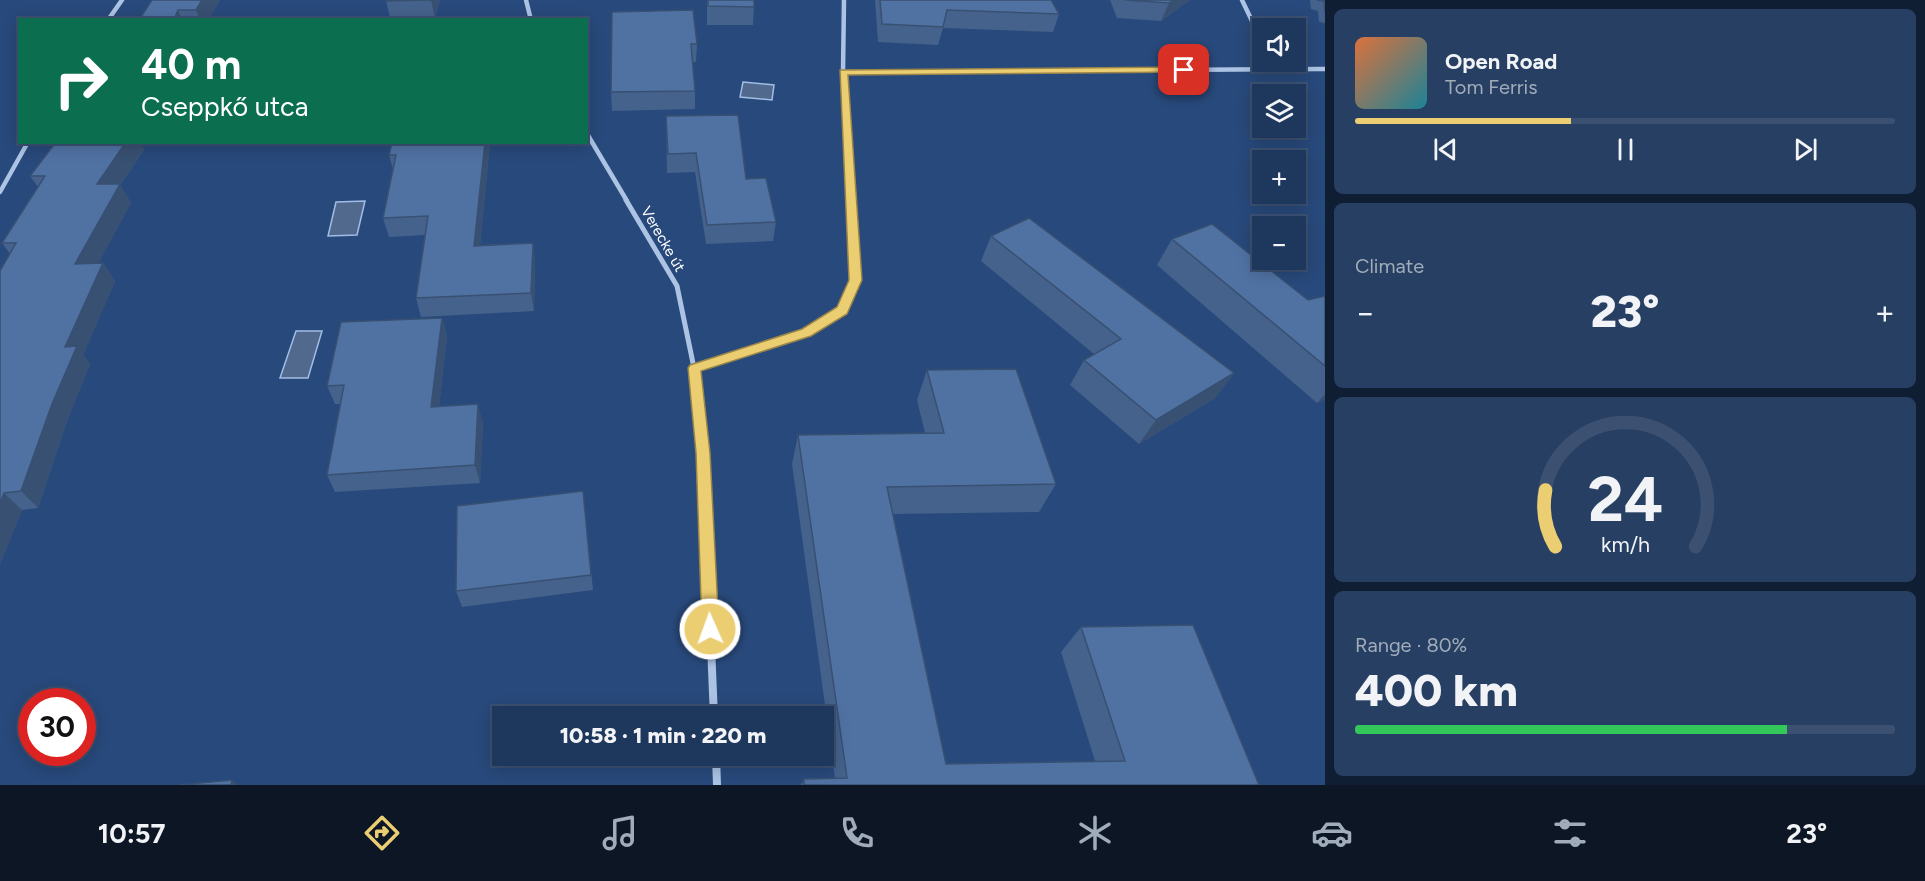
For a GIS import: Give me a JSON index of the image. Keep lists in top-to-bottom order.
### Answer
{
  "streets": {
    "street": ["Verecke út"]
  },
  "page": {
    "map_buttons": ["+", "−"],
    "turn": ["40 m", "Cseppkő utca"],
    "song": ["Open Road", "Tom Ferris"],
    "tile": [
      "Climate",
      ["Range · 80%", "400 km"]
    ],
    "heat": ["−", "23°", "+"],
    "limit": "30",
    "trip": "10:58 · 1 min · 220 m",
    "tabs": ["10:57", "23°"],
    "gauge": ["24", "km/h"]
  }
}
